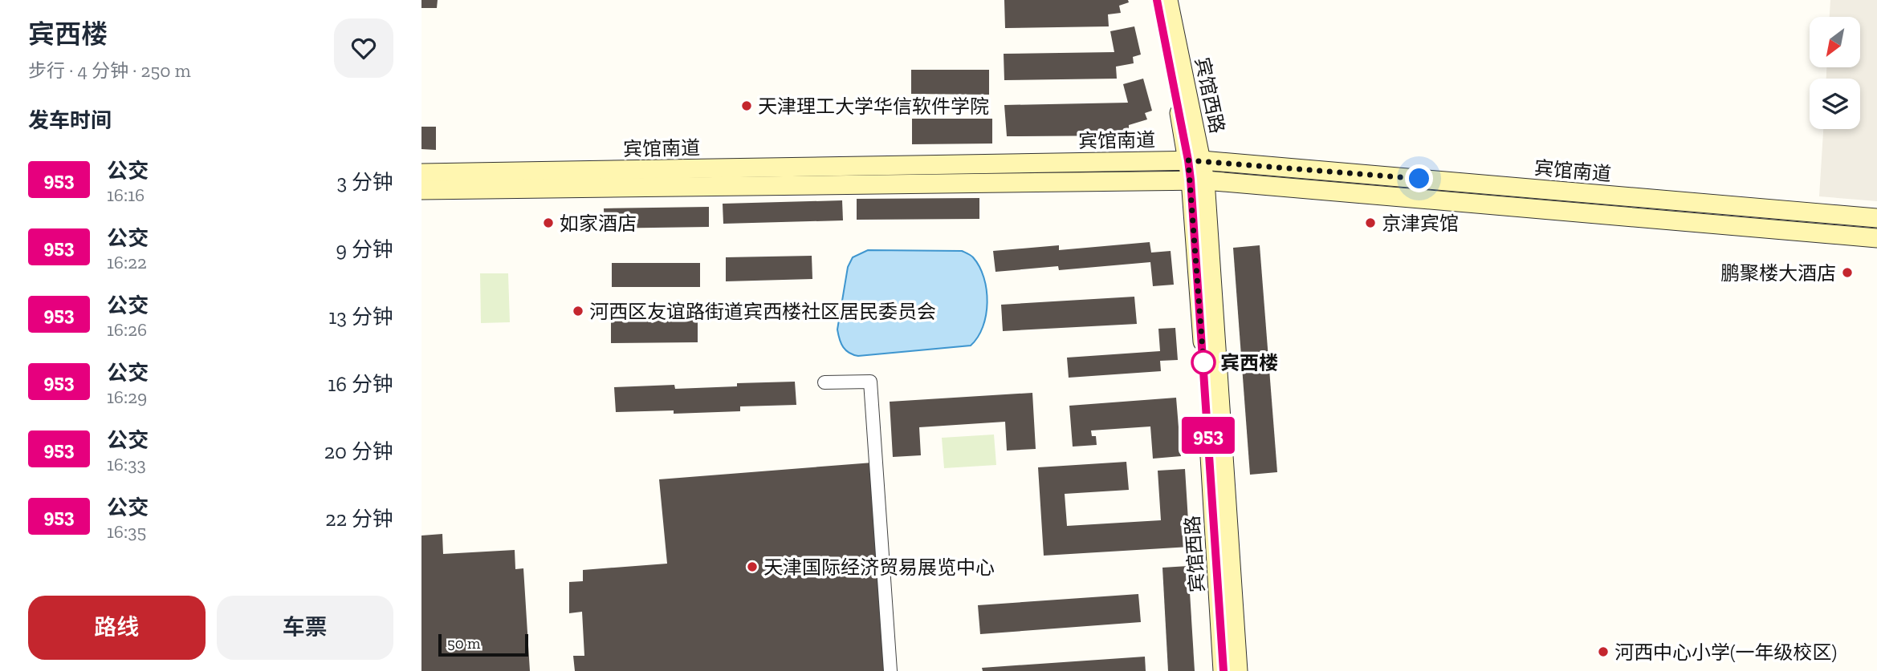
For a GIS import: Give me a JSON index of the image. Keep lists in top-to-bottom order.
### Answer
{
  "streets": {
    "main road": ["宾馆西路", "宾馆南道"]
  },
  "crossings": [
    ["宾馆西路", "宾馆南道"]
  ],
  "places": [
    "天津理工大学华信软件学院",
    "如家酒店",
    "京津宾馆",
    "鹏聚楼大酒店",
    "河西区友谊路街道宾西楼社区居民委员会",
    "宾西楼",
    "天津国际经济贸易展览中心",
    "河西中心小学(一年级校区)"
  ],
  "lines": ["bus line 953"],
  "scale_bar": "50 m",
  "north": "bottom left",
  "page": {
    "heading": [
      ["宾西楼", "步行 · 4 分钟 · 250 m"],
      "发车时间"
    ],
    "on_map": "953",
    "list": [
      {
        "mark": "953",
        "name": "公交",
        "note": "16:16",
        "value": "3 分钟"
      },
      {
        "mark": "953",
        "name": "公交",
        "note": "16:22",
        "value": "9 分钟"
      },
      {
        "mark": "953",
        "name": "公交",
        "note": "16:26",
        "value": "13 分钟"
      },
      {
        "mark": "953",
        "name": "公交",
        "note": "16:29",
        "value": "16 分钟"
      },
      {
        "mark": "953",
        "name": "公交",
        "note": "16:33",
        "value": "20 分钟"
      },
      {
        "mark": "953",
        "name": "公交",
        "note": "16:35",
        "value": "22 分钟"
      }
    ],
    "buttons": ["路线", "车票"],
    "scale": "50 m"
  }
}
